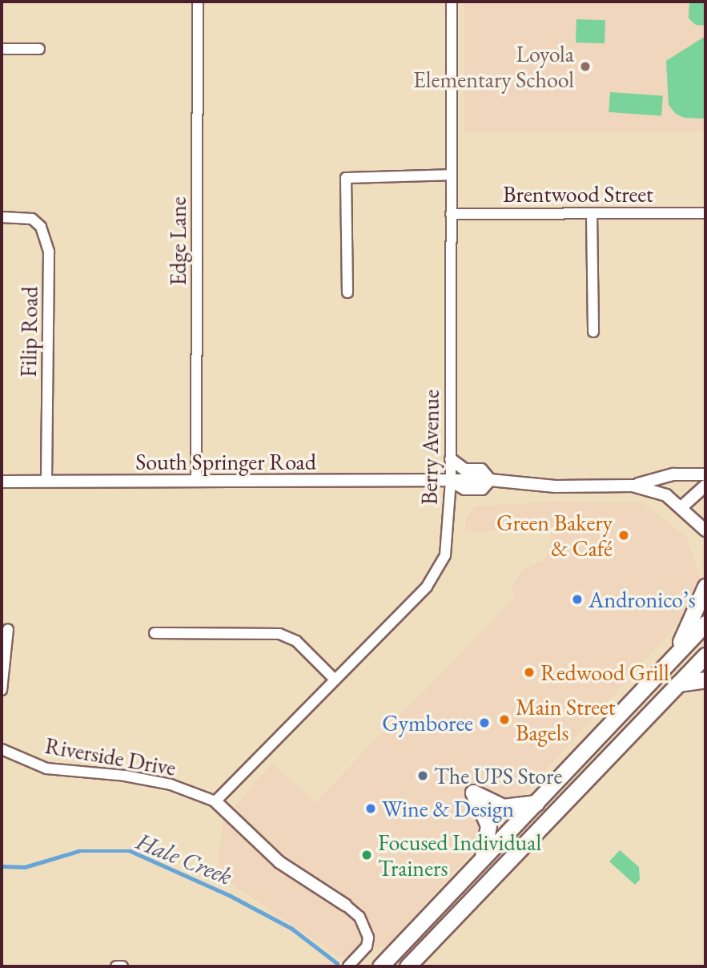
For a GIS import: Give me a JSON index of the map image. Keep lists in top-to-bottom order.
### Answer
{
  "streets": {
    "street": [
      "Brentwood Street",
      "Edge Lane",
      "Filip Road",
      "Berry Avenue",
      "South Springer Road",
      "Riverside Drive"
    ]
  },
  "crossings": [
    ["Brentwood Street", "Berry Avenue"],
    ["Edge Lane", "South Springer Road"],
    ["Filip Road", "South Springer Road"],
    ["Berry Avenue", "South Springer Road"],
    ["Berry Avenue", "Riverside Drive"]
  ],
  "water": ["Hale Creek"],
  "places": [
    "Loyola Elementary School",
    "Green Bakery & Café",
    "Andronico’s",
    "Redwood Grill",
    "Main Street Bagels",
    "Gymboree",
    "The UPS Store",
    "Wine & Design",
    "Focused Individual Trainers"
  ]
}
